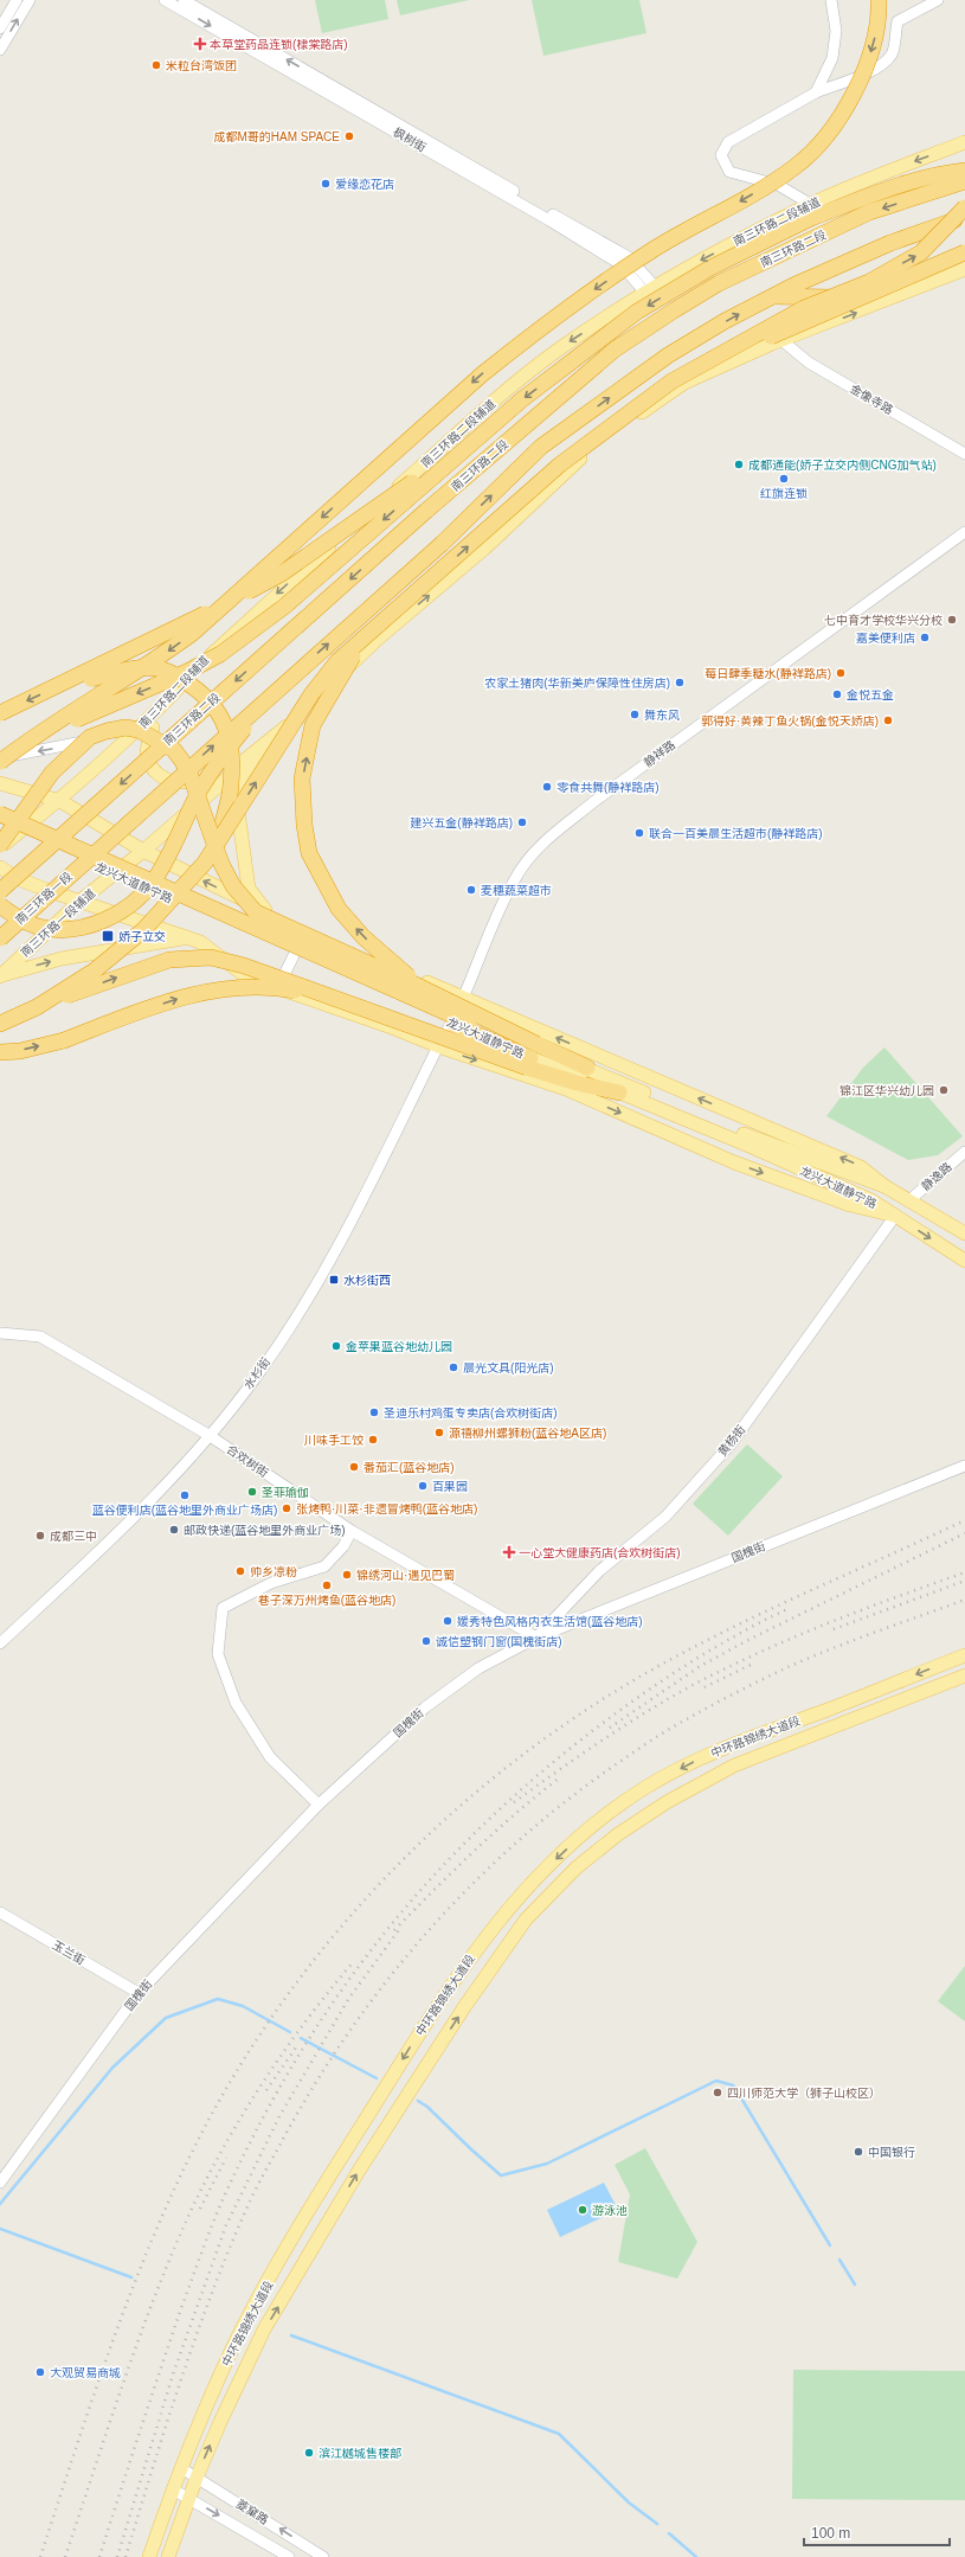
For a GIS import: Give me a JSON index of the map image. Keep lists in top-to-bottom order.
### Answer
{
  "streets": {
    "highway": ["南三环路二段", "龙兴大道静宁路", "南三环路一段"],
    "main road": ["南三环路二段辅道", "南三环路一段辅道", "中环路锦绣大道段"],
    "street": [
      "枫树街",
      "金像寺路",
      "静祥路",
      "静逸路",
      "水杉街",
      "黄杨街",
      "合欢树街",
      "国槐街",
      "玉兰街",
      "菱窠路"
    ]
  },
  "crossings": [
    ["枫树街", "南三环路二段辅道"],
    ["静祥路", "水杉街"],
    ["龙兴大道静宁路", "静逸路"],
    ["龙兴大道静宁路", "黄杨街"],
    ["水杉街", "合欢树街"],
    ["黄杨街", "合欢树街"],
    ["黄杨街", "国槐街"],
    ["合欢树街", "国槐街"],
    ["国槐街", "玉兰街"],
    ["中环路锦绣大道段", "菱窠路"]
  ],
  "places": {
    "health": ["本草堂药品连锁(棣棠路店)", "一心堂大健康药店(合欢树街店)"],
    "other": [
      "米粒台湾饭团",
      "成都M哥的HAM SPACE",
      "爱缘恋花店",
      "成都通能(娇子立交内侧CNG加气站)",
      "红旗连锁",
      "七中育才学校华兴分校",
      "嘉美便利店",
      "莓日肆季糖水(静祥路店)",
      "农家土猪肉(华新美庐保障性住房店)",
      "金悦五金",
      "舞东风",
      "郭得好·黄辣丁鱼火锅(金悦天娇店)",
      "零食共舞(静祥路店)",
      "建兴五金(静祥路店)",
      "联合一百美晨生活超市(静祥路店)",
      "麦穗蔬菜超市",
      "锦江区华兴幼儿园",
      "金苹果蓝谷地幼儿园",
      "晨光文具(阳光店)",
      "圣迪乐村鸡蛋专卖店(合欢树街店)",
      "源禧柳州螺狮粉(蓝谷地A区店)",
      "川味手工饺",
      "番茄汇(蓝谷地店)",
      "百果园",
      "圣菲瑜伽",
      "蓝谷便利店(蓝谷地里外商业广场店)",
      "张烤鸭·川菜·非遗冒烤鸭(蓝谷地店)",
      "邮政快递(蓝谷地里外商业广场)",
      "成都三中",
      "帅乡凉粉",
      "锦绣河山·遇见巴蜀",
      "巷子深万州烤鱼(蓝谷地店)",
      "媛秀特色风格内衣生活馆(蓝谷地店)",
      "诚信塑钢门窗(国槐街店)",
      "四川师范大学（狮子山校区）",
      "中国银行",
      "游泳池",
      "大观贸易商城",
      "滨江樾城售楼部"
    ],
    "transit": ["娇子立交", "水杉街西"]
  },
  "scale_bar": "100 m"
}
